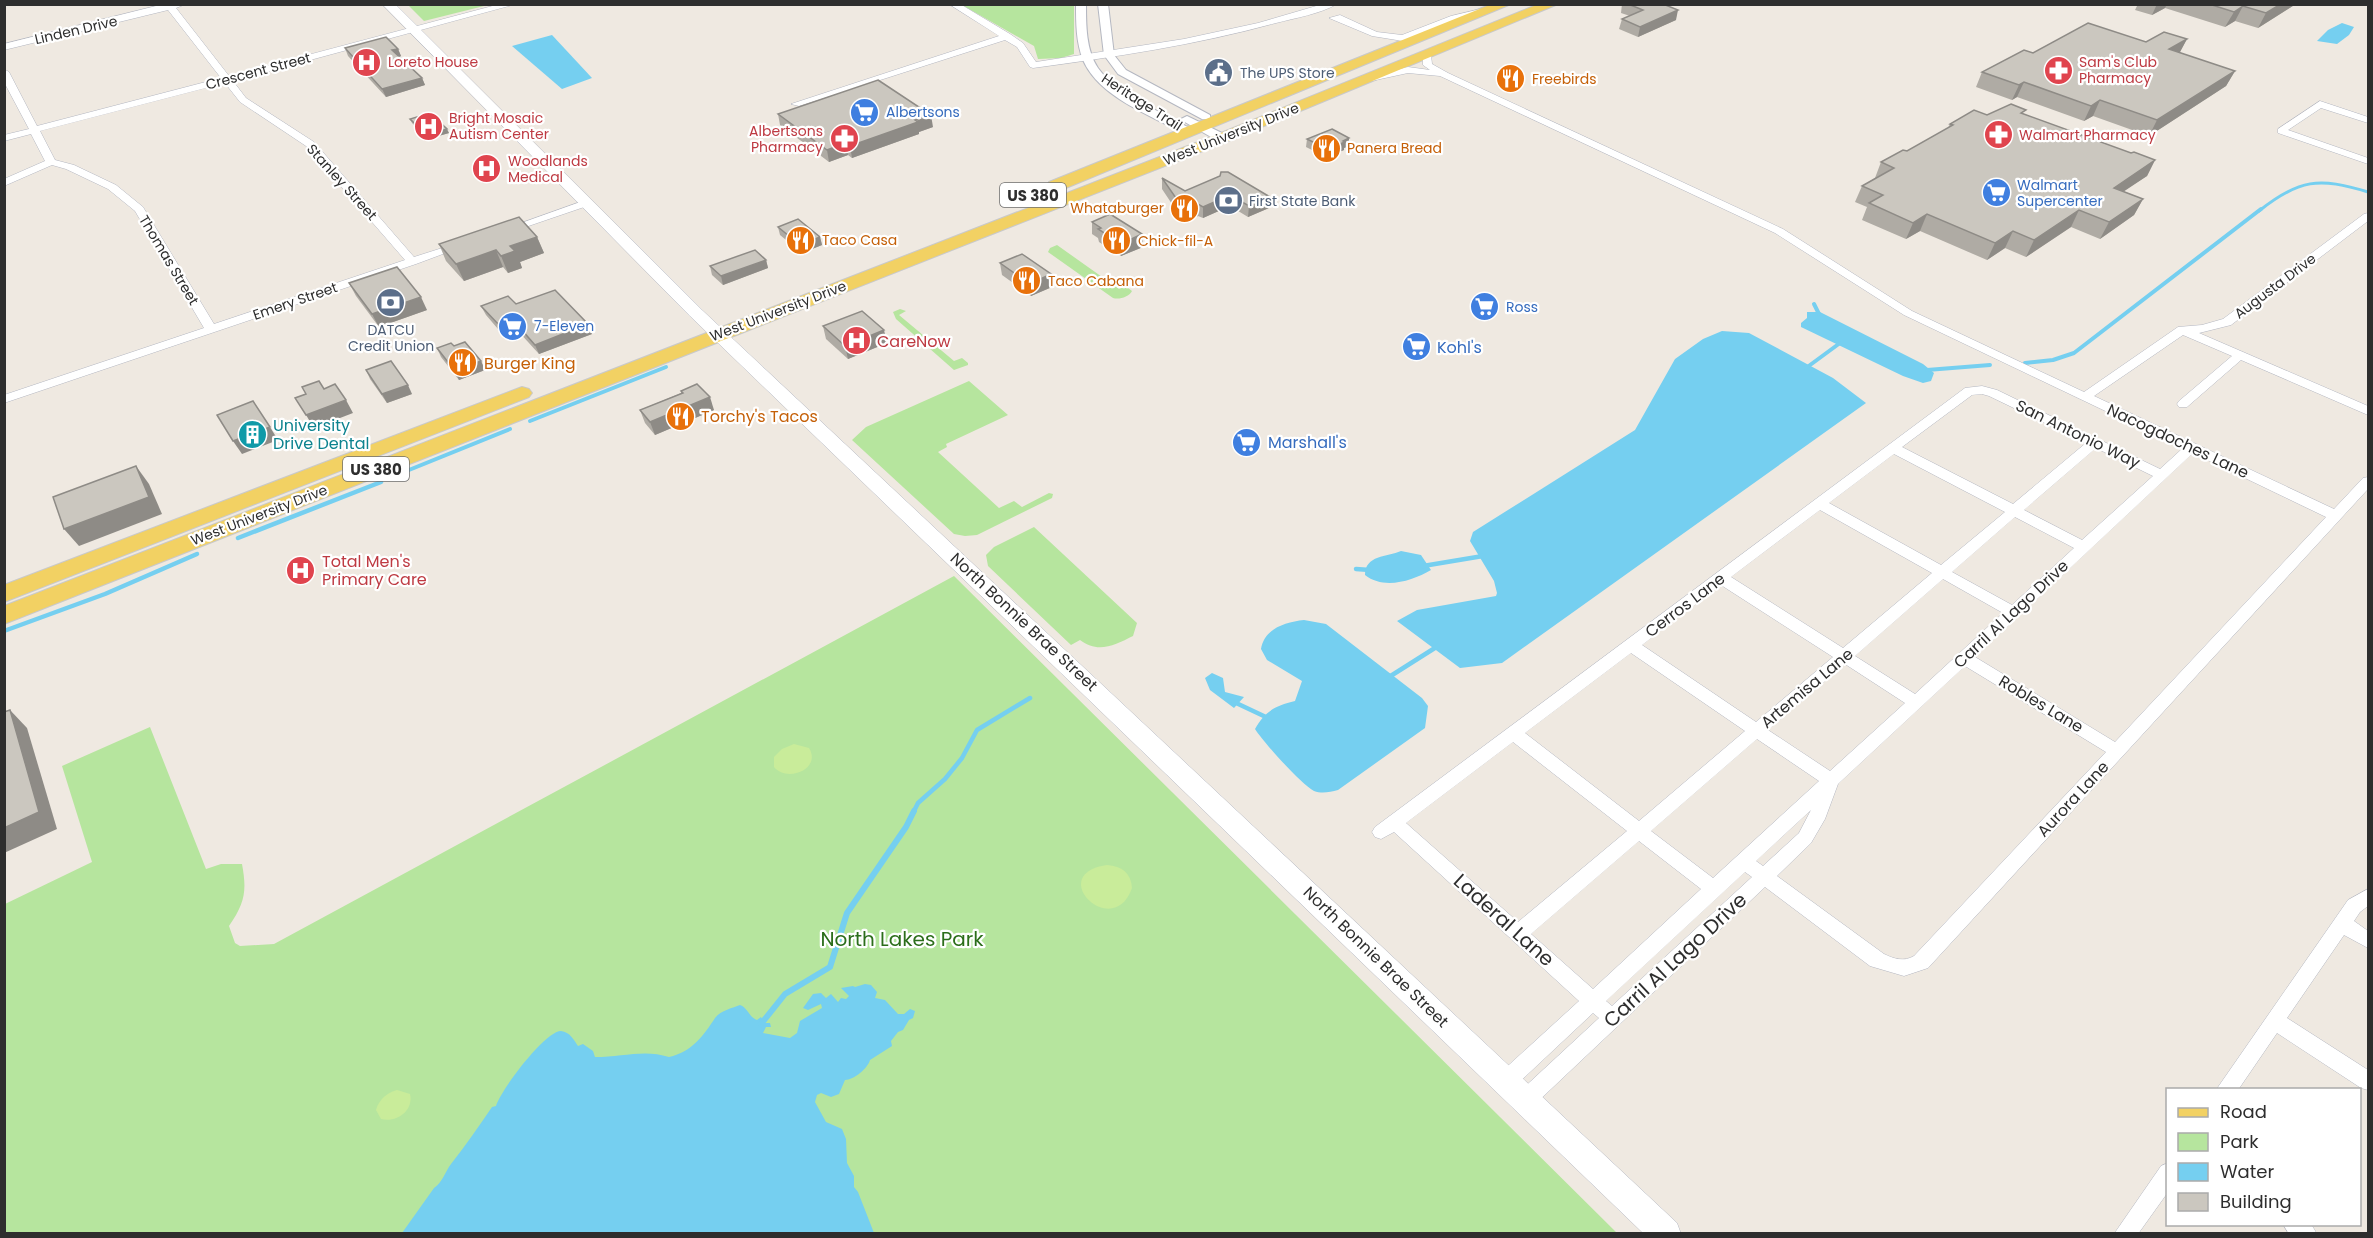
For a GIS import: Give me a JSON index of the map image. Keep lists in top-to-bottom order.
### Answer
{
  "streets": {
    "main road": ["West University Drive", "US 380", "North Bonnie Brae Street"],
    "street": [
      "Linden Drive",
      "Crescent Street",
      "Heritage Trail",
      "Stanley Street",
      "Thomas Street",
      "Augusta Drive",
      "Emery Street",
      "San Antonio Way",
      "Nacogdoches Lane",
      "Cerros Lane",
      "Carril Al Lago Drive",
      "Artemisa Lane",
      "Robles Lane",
      "Aurora Lane",
      "Laderal Lane"
    ]
  },
  "crossings": [
    ["Linden Drive", "Stanley Street"],
    ["Crescent Street", "Stanley Street"],
    ["Crescent Street", "North Bonnie Brae Street"],
    ["Heritage Trail", "West University Drive"],
    ["West University Drive", "North Bonnie Brae Street"],
    ["Stanley Street", "Emery Street"],
    ["Thomas Street", "Emery Street"],
    ["Augusta Drive", "Nacogdoches Lane"],
    ["San Antonio Way", "Cerros Lane"],
    ["San Antonio Way", "Carril Al Lago Drive"],
    ["San Antonio Way", "Artemisa Lane"],
    ["Nacogdoches Lane", "Carril Al Lago Drive"],
    ["Nacogdoches Lane", "Aurora Lane"],
    ["Cerros Lane", "Laderal Lane"],
    ["Carril Al Lago Drive", "North Bonnie Brae Street"],
    ["Carril Al Lago Drive", "Robles Lane"],
    ["Carril Al Lago Drive", "Aurora Lane"],
    ["Carril Al Lago Drive", "Laderal Lane"],
    ["Artemisa Lane", "Laderal Lane"],
    ["Robles Lane", "Aurora Lane"]
  ],
  "parks": ["North Lakes Park"],
  "places": {
    "hospital": [
      "Loreto House",
      "Bright Mosaic Autism Center",
      "Woodlands Medical",
      "CareNow",
      "Total Men's Primary Care"
    ],
    "pharmacy": ["Sam's Club Pharmacy", "Walmart Pharmacy", "Albertsons Pharmacy"],
    "public building": ["The UPS Store"],
    "restaurant": [
      "Freebirds",
      "Panera Bread",
      "Whataburger",
      "Taco Casa",
      "Chick-fil-A",
      "Taco Cabana",
      "Burger King",
      "Torchy's Tacos"
    ],
    "supermarket": [
      "Albertsons",
      "Walmart Supercenter",
      "Ross",
      "7-Eleven",
      "Kohl's",
      "Marshall's"
    ],
    "bank": ["First State Bank", "DATCU Credit Union"],
    "building": ["University Drive Dental"]
  },
  "legend": [
    "Road",
    "Park",
    "Water",
    "Building"
  ]
}
